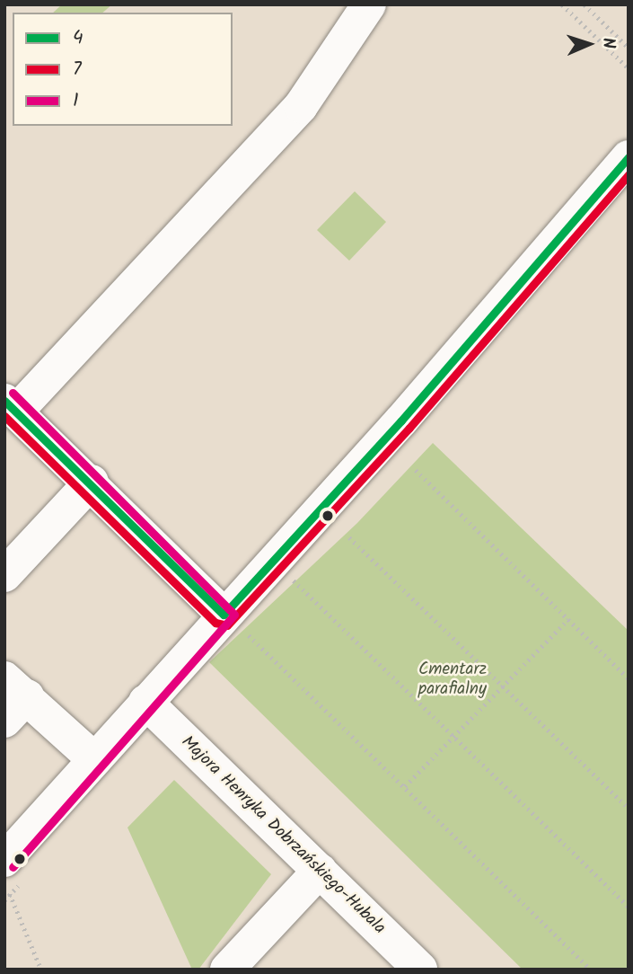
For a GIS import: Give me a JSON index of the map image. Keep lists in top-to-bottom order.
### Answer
{
  "streets": {
    "street": ["Majora Henryka Dobrzańskiego-Hubala"]
  },
  "parks": ["Cmentarz parafialny"],
  "lines": ["transit line 4", "transit line 7", "transit line 1"],
  "legend": ["4", "7", "1"],
  "north": "right"
}
